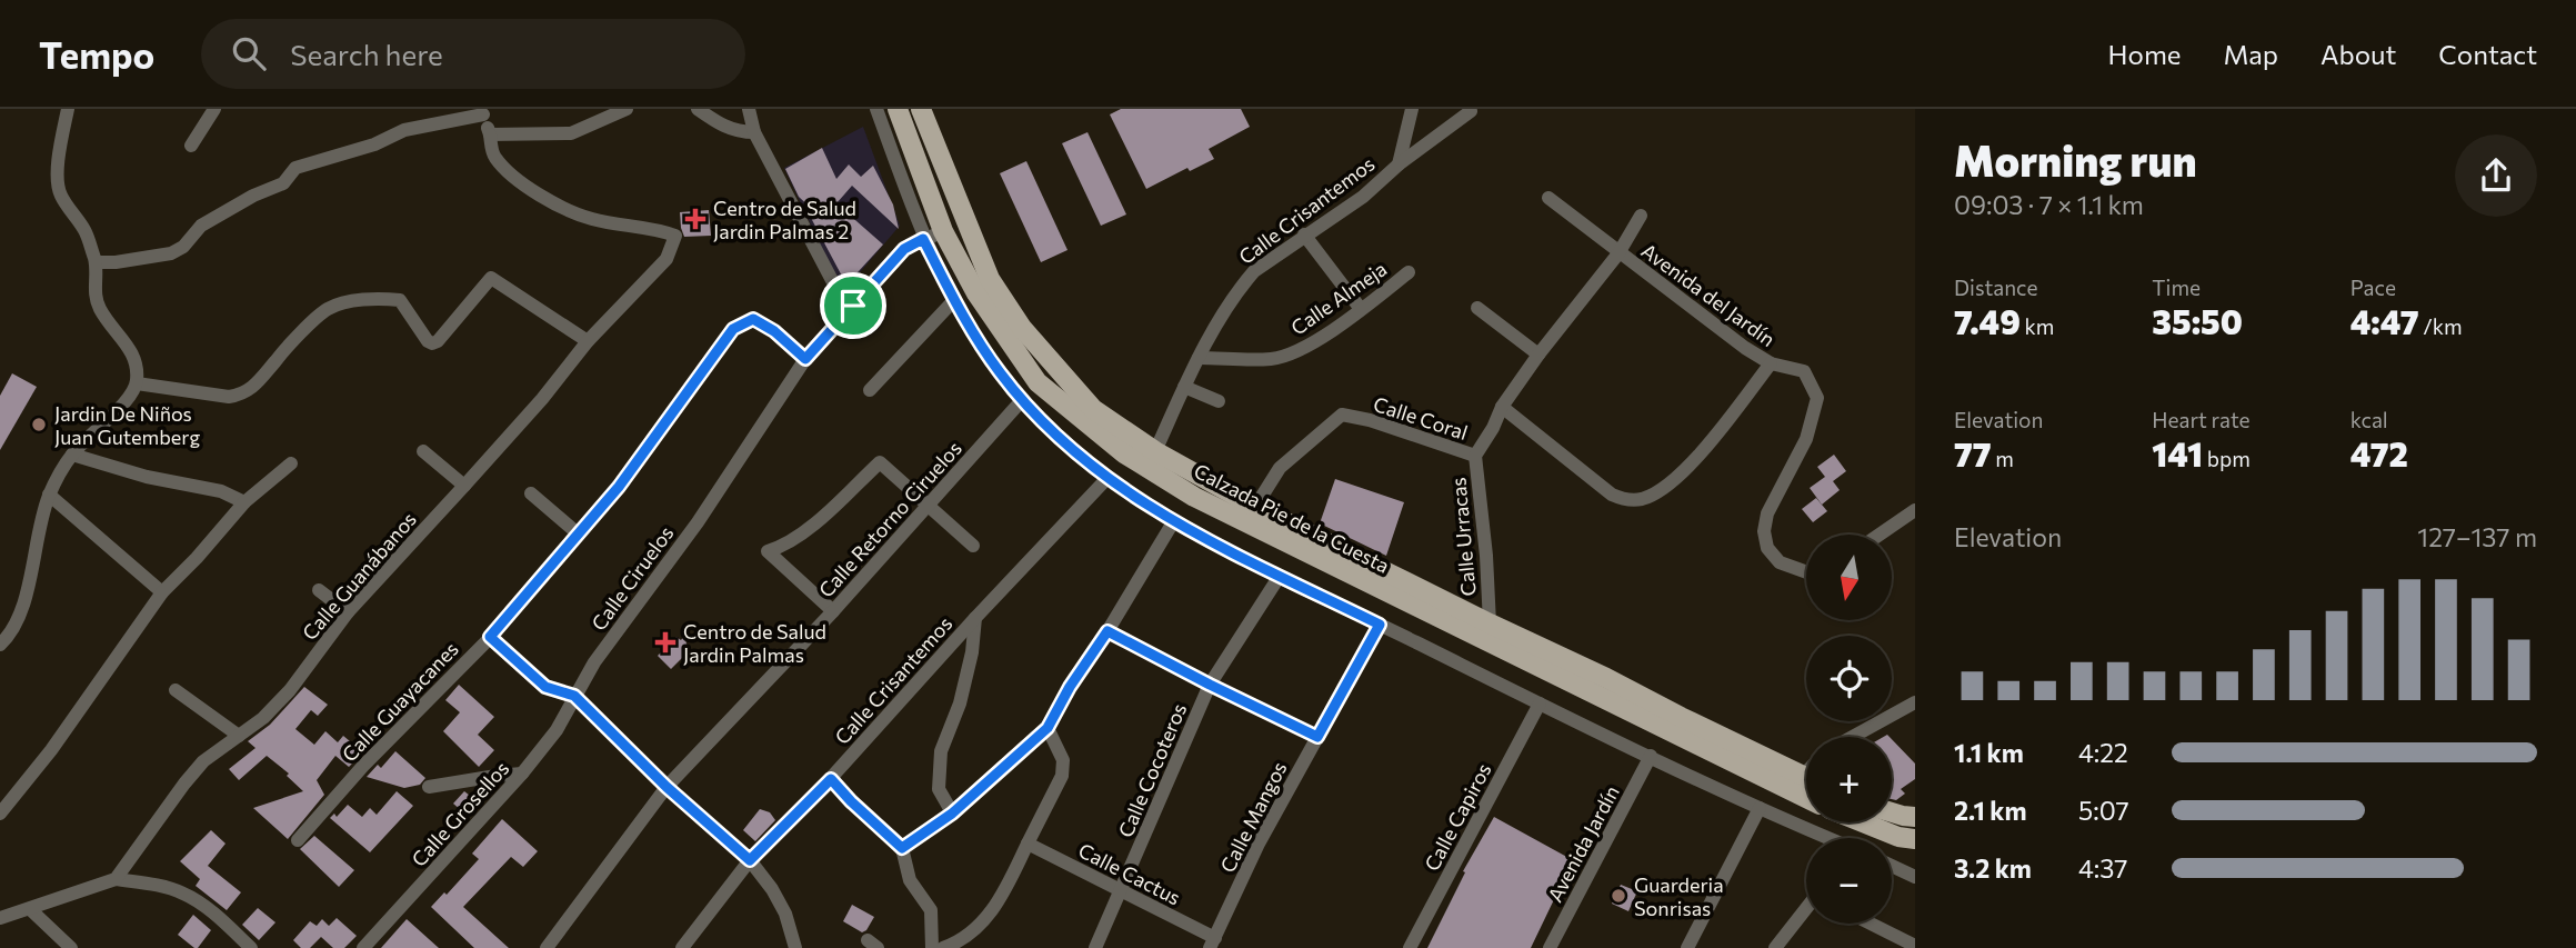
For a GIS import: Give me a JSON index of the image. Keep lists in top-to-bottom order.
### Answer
{
  "streets": {
    "main road": ["Calzada Pie de la Cuesta"],
    "street": [
      "Calle Crisantemos",
      "Avenida del Jardín",
      "Calle Almeja",
      "Calle Coral",
      "Calle Retorno Ciruelos",
      "Calle Urracas",
      "Calle Guanábanos",
      "Calle Ciruelos",
      "Calle Guayacanes",
      "Calle Cocoteros",
      "Calle Grosellos",
      "Calle Mangos",
      "Calle Capiros",
      "Avenida Jardín",
      "Calle Cactus"
    ]
  },
  "crossings": [
    ["Calle Crisantemos", "Calle Almeja"],
    ["Calle Crisantemos", "Calzada Pie de la Cuesta"],
    ["Avenida del Jardín", "Calle Urracas"],
    ["Calle Coral", "Calzada Pie de la Cuesta"],
    ["Calle Coral", "Calle Urracas"],
    ["Calzada Pie de la Cuesta", "Calle Urracas"],
    ["Calzada Pie de la Cuesta", "Calle Ciruelos"],
    ["Calle Ciruelos", "Calle Guayacanes"],
    ["Calle Ciruelos", "Calle Grosellos"],
    ["Calle Cocoteros", "Calle Cactus"],
    ["Calle Mangos", "Calle Cactus"]
  ],
  "places": {
    "health": ["Centro de Salud Jardin Palmas 2", "Centro de Salud Jardin Palmas"],
    "other": ["Jardin De Niños Juan Gutemberg", "Guarderia Sonrisas"]
  },
  "north": "bottom",
  "page": {
    "header": "Tempo",
    "search": "Search here",
    "nav": [
      "Home",
      "Map",
      "About",
      "Contact"
    ],
    "heading": ["Morning run", "09:03 · 7 × 1.1 km"],
    "stats": [
      ["Distance", "7.49 km"],
      ["Time", "35:50"],
      ["Pace", "4:47 /km"],
      ["Elevation", "77 m"],
      ["Heart rate", "141 bpm"],
      ["kcal", "472"]
    ],
    "chart": ["Elevation", "127–137 m"],
    "map_buttons": ["+", "−"],
    "list": [
      {
        "name": "1.1 km",
        "note": "4:22"
      },
      {
        "name": "2.1 km",
        "note": "5:07"
      },
      {
        "name": "3.2 km",
        "note": "4:37"
      }
    ]
  }
}
